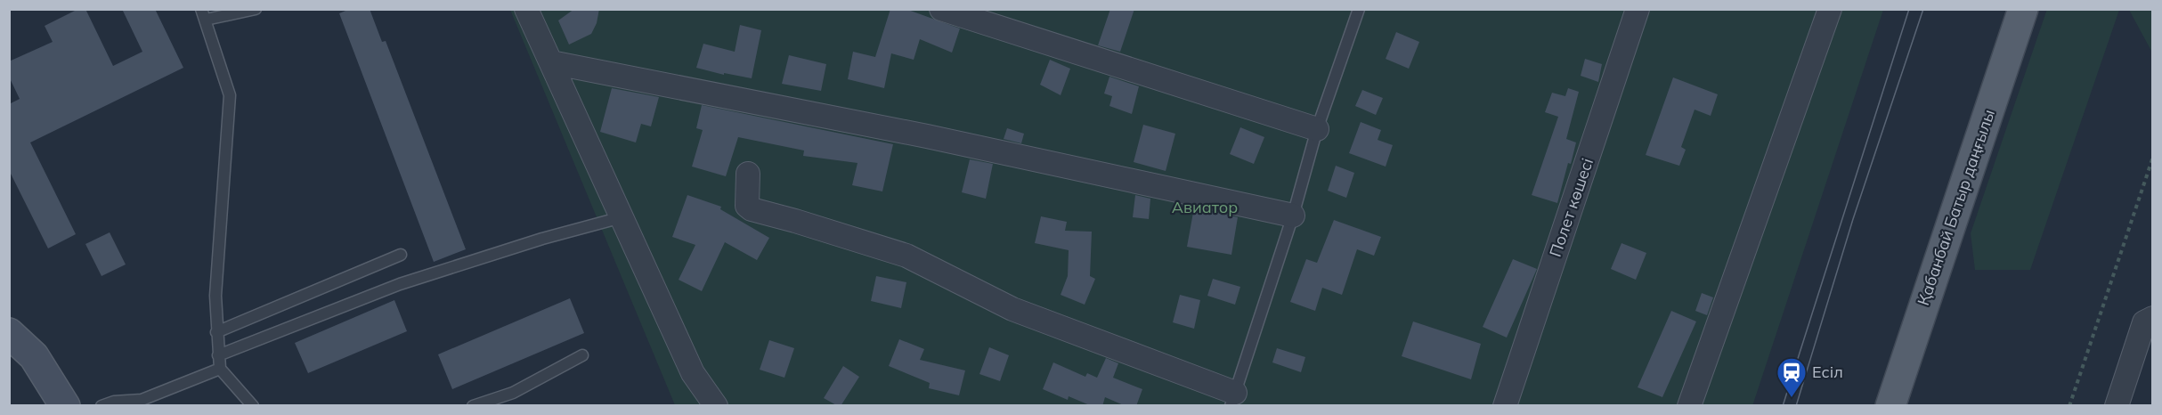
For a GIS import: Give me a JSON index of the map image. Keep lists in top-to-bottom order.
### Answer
{
  "streets": {
    "main road": ["Қабанбай Батыр даңғылы"],
    "street": ["Полет көшесі"]
  },
  "parks": ["Авиатор"],
  "places": {
    "station": ["Есіл"]
  }
}
